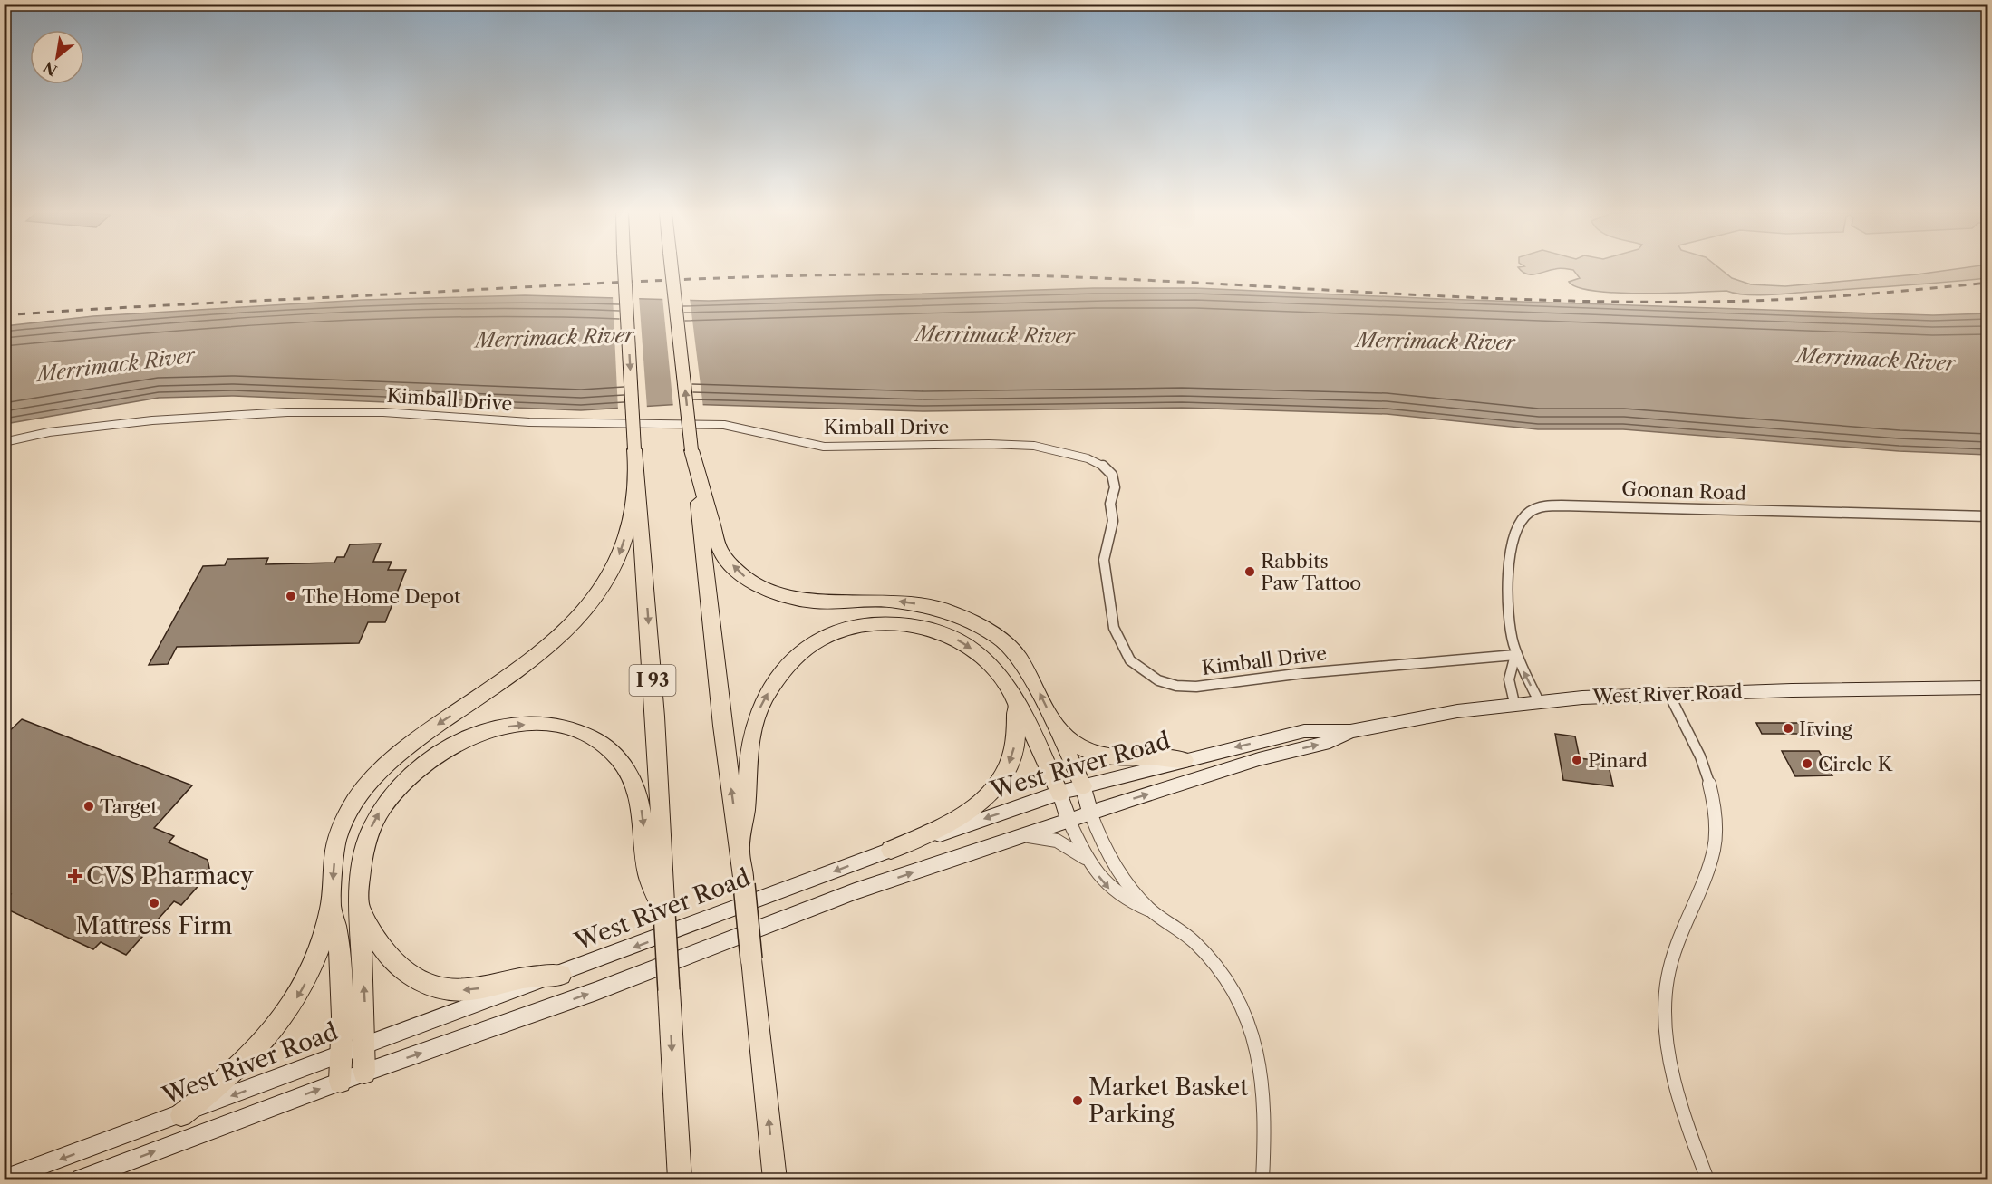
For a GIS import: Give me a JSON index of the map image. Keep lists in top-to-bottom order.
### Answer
{
  "streets": {
    "highway": ["I 93"],
    "main road": ["West River Road"],
    "street": ["Kimball Drive", "Goonan Road"]
  },
  "crossings": [
    ["Kimball Drive", "Goonan Road"],
    ["Goonan Road", "West River Road"]
  ],
  "water": ["Merrimack River"],
  "places": {
    "other": [
      "Rabbits Paw Tattoo",
      "The Home Depot",
      "Irving",
      "Pinard",
      "Circle K",
      "Target",
      "Mattress Firm",
      "Market Basket Parking"
    ],
    "health": ["CVS Pharmacy"]
  },
  "north": "bottom left"
}
